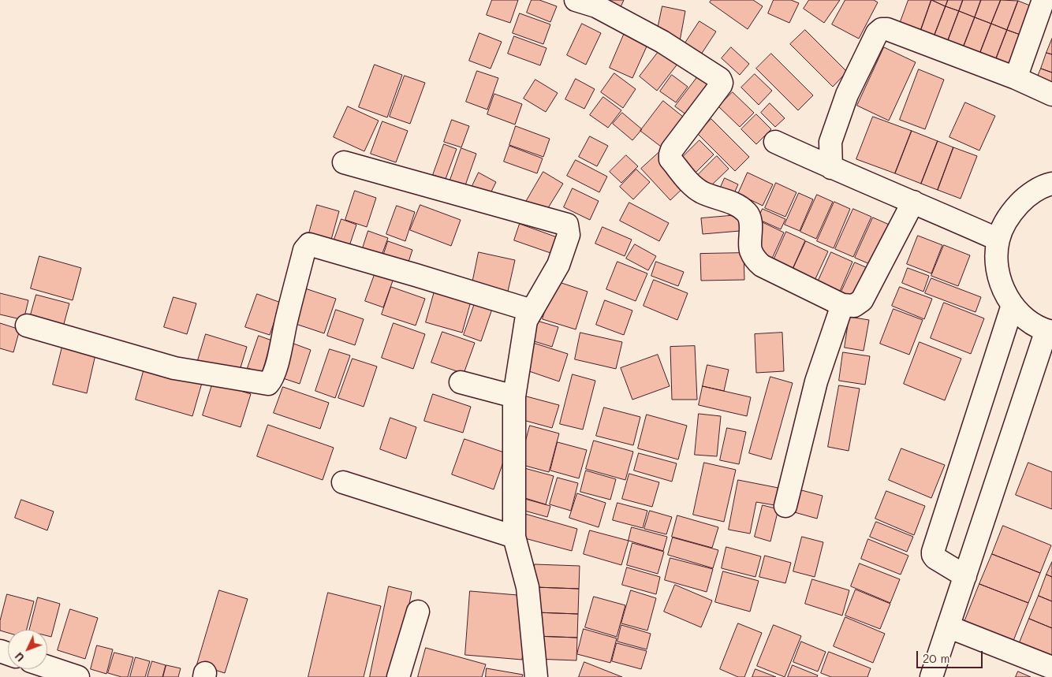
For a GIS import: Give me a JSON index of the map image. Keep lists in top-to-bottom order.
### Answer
{
  "scale_bar": "20 m",
  "north": "bottom left"
}
